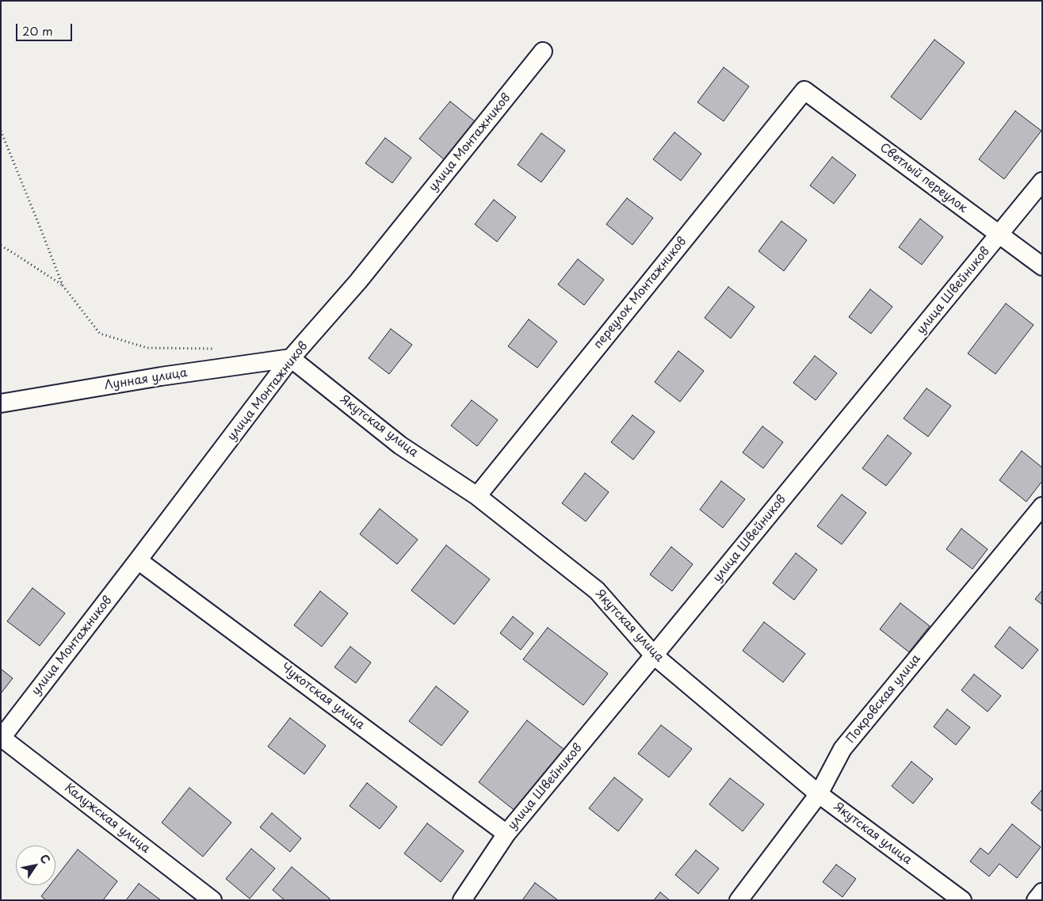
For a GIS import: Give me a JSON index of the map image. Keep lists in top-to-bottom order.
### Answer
{
  "streets": {
    "street": [
      "улица Монтажников",
      "Светлый переулок",
      "улица Швейников",
      "переулок Монтажников",
      "Лунная улица",
      "Якутская улица",
      "Чукотская улица",
      "Покровская улица",
      "Калужская улица"
    ]
  },
  "crossings": [
    ["улица Монтажников", "Лунная улица"],
    ["улица Монтажников", "Якутская улица"],
    ["улица Монтажников", "Чукотская улица"],
    ["улица Монтажников", "Калужская улица"],
    ["Светлый переулок", "улица Швейников"],
    ["Светлый переулок", "переулок Монтажников"],
    ["улица Швейников", "Якутская улица"],
    ["улица Швейников", "Чукотская улица"],
    ["переулок Монтажников", "Якутская улица"],
    ["Лунная улица", "Якутская улица"],
    ["Якутская улица", "Покровская улица"]
  ],
  "scale_bar": "20 m",
  "north": "top right"
}
